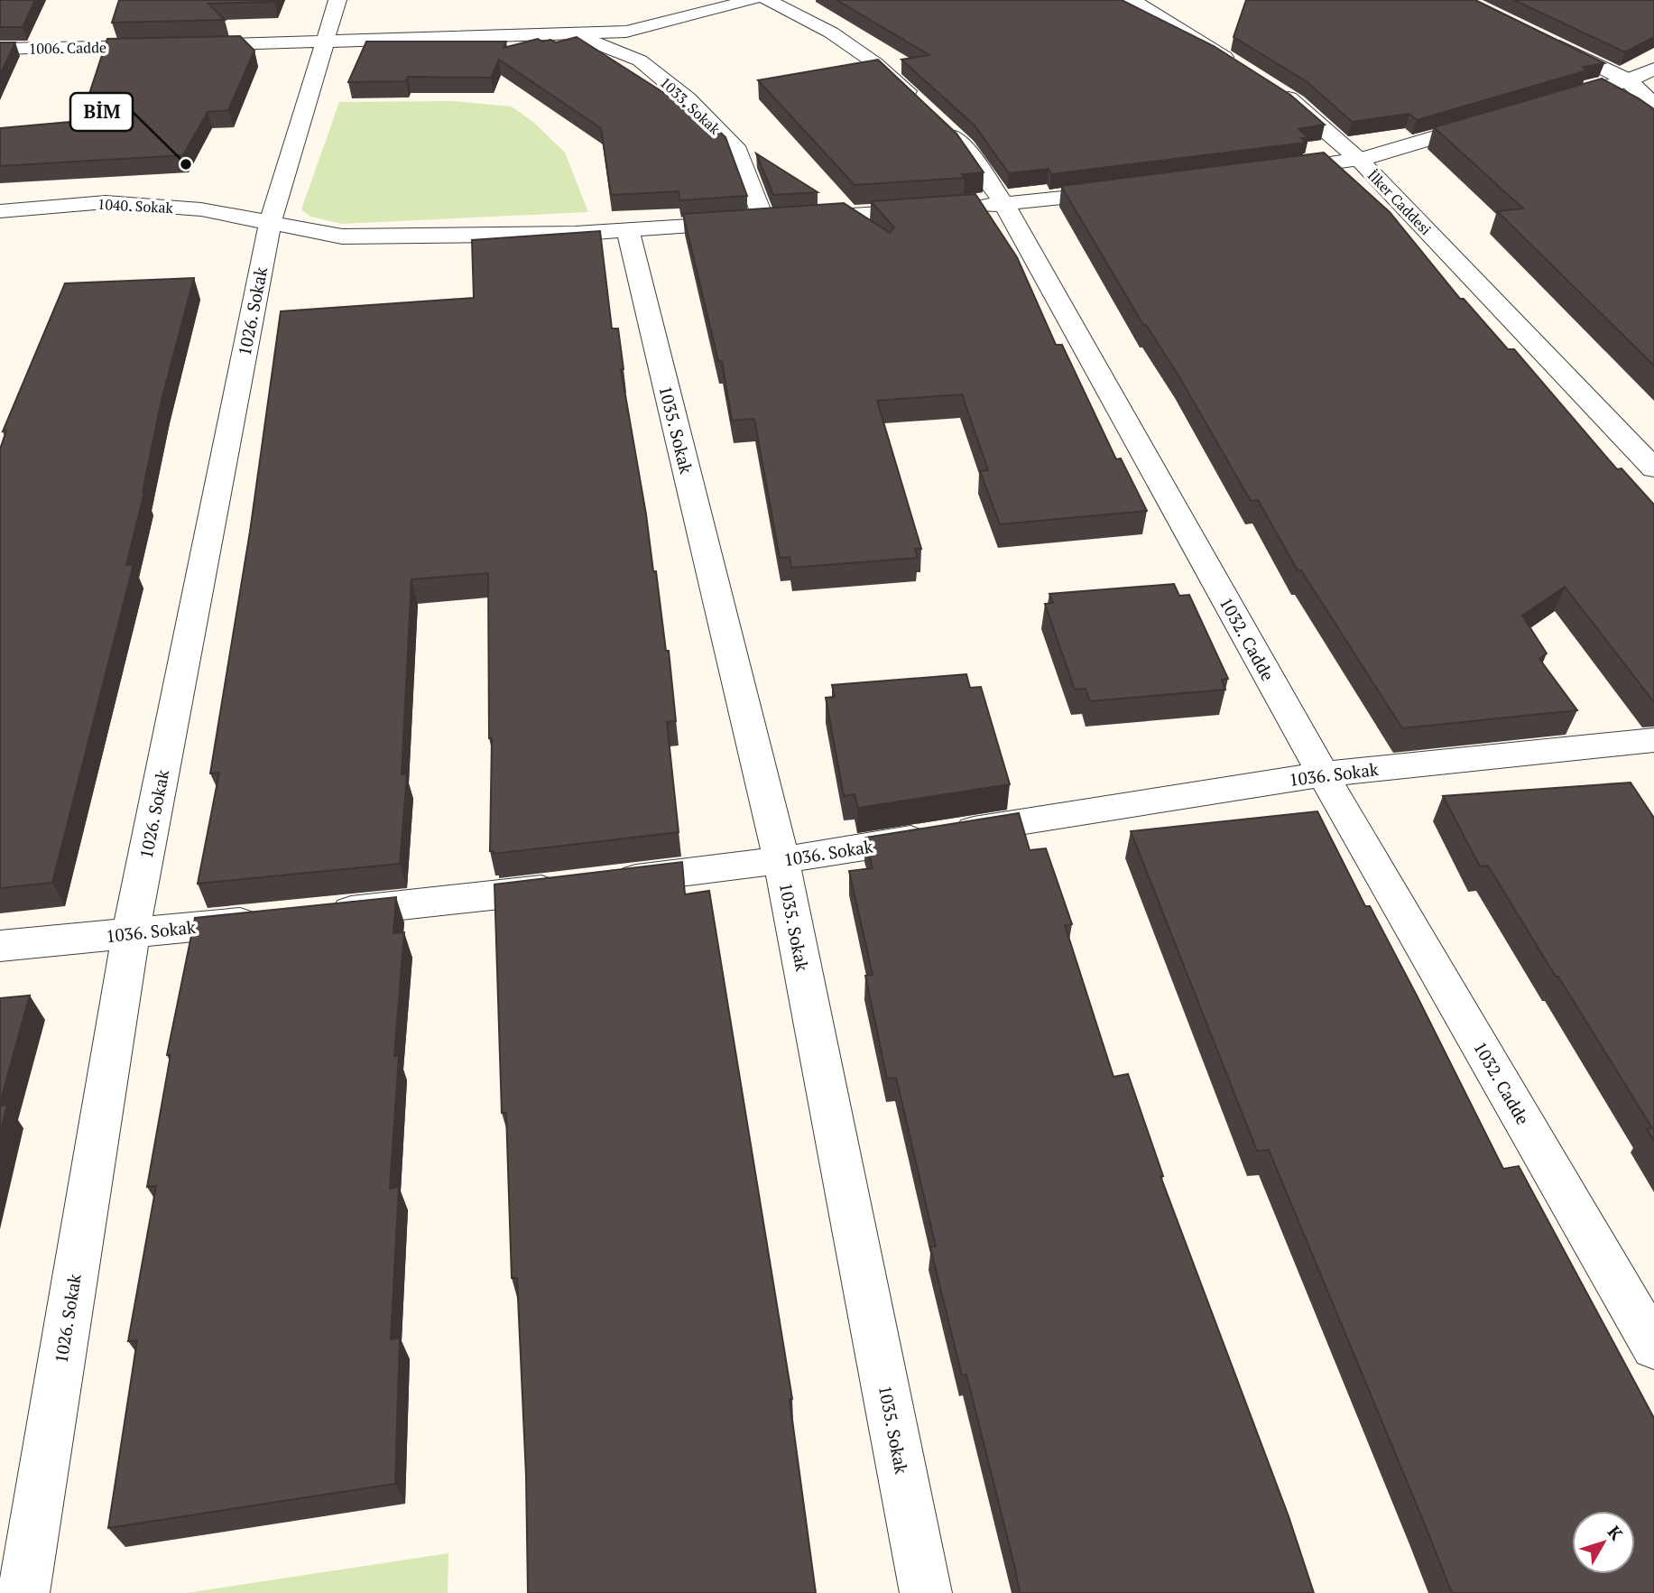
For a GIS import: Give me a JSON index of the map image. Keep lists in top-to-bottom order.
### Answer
{
  "streets": {
    "street": [
      "1006. Cadde",
      "1033. Sokak",
      "İlker Caddesi",
      "1040. Sokak",
      "1026. Sokak",
      "1035. Sokak",
      "1032. Cadde",
      "1036. Sokak"
    ]
  },
  "crossings": [
    ["1033. Sokak", "1040. Sokak"],
    ["1033. Sokak", "1026. Sokak"],
    ["1040. Sokak", "1026. Sokak"],
    ["1040. Sokak", "1035. Sokak"],
    ["1026. Sokak", "1036. Sokak"],
    ["1035. Sokak", "1036. Sokak"],
    ["1032. Cadde", "1036. Sokak"]
  ],
  "places": ["BİM"],
  "north": "top right"
}
